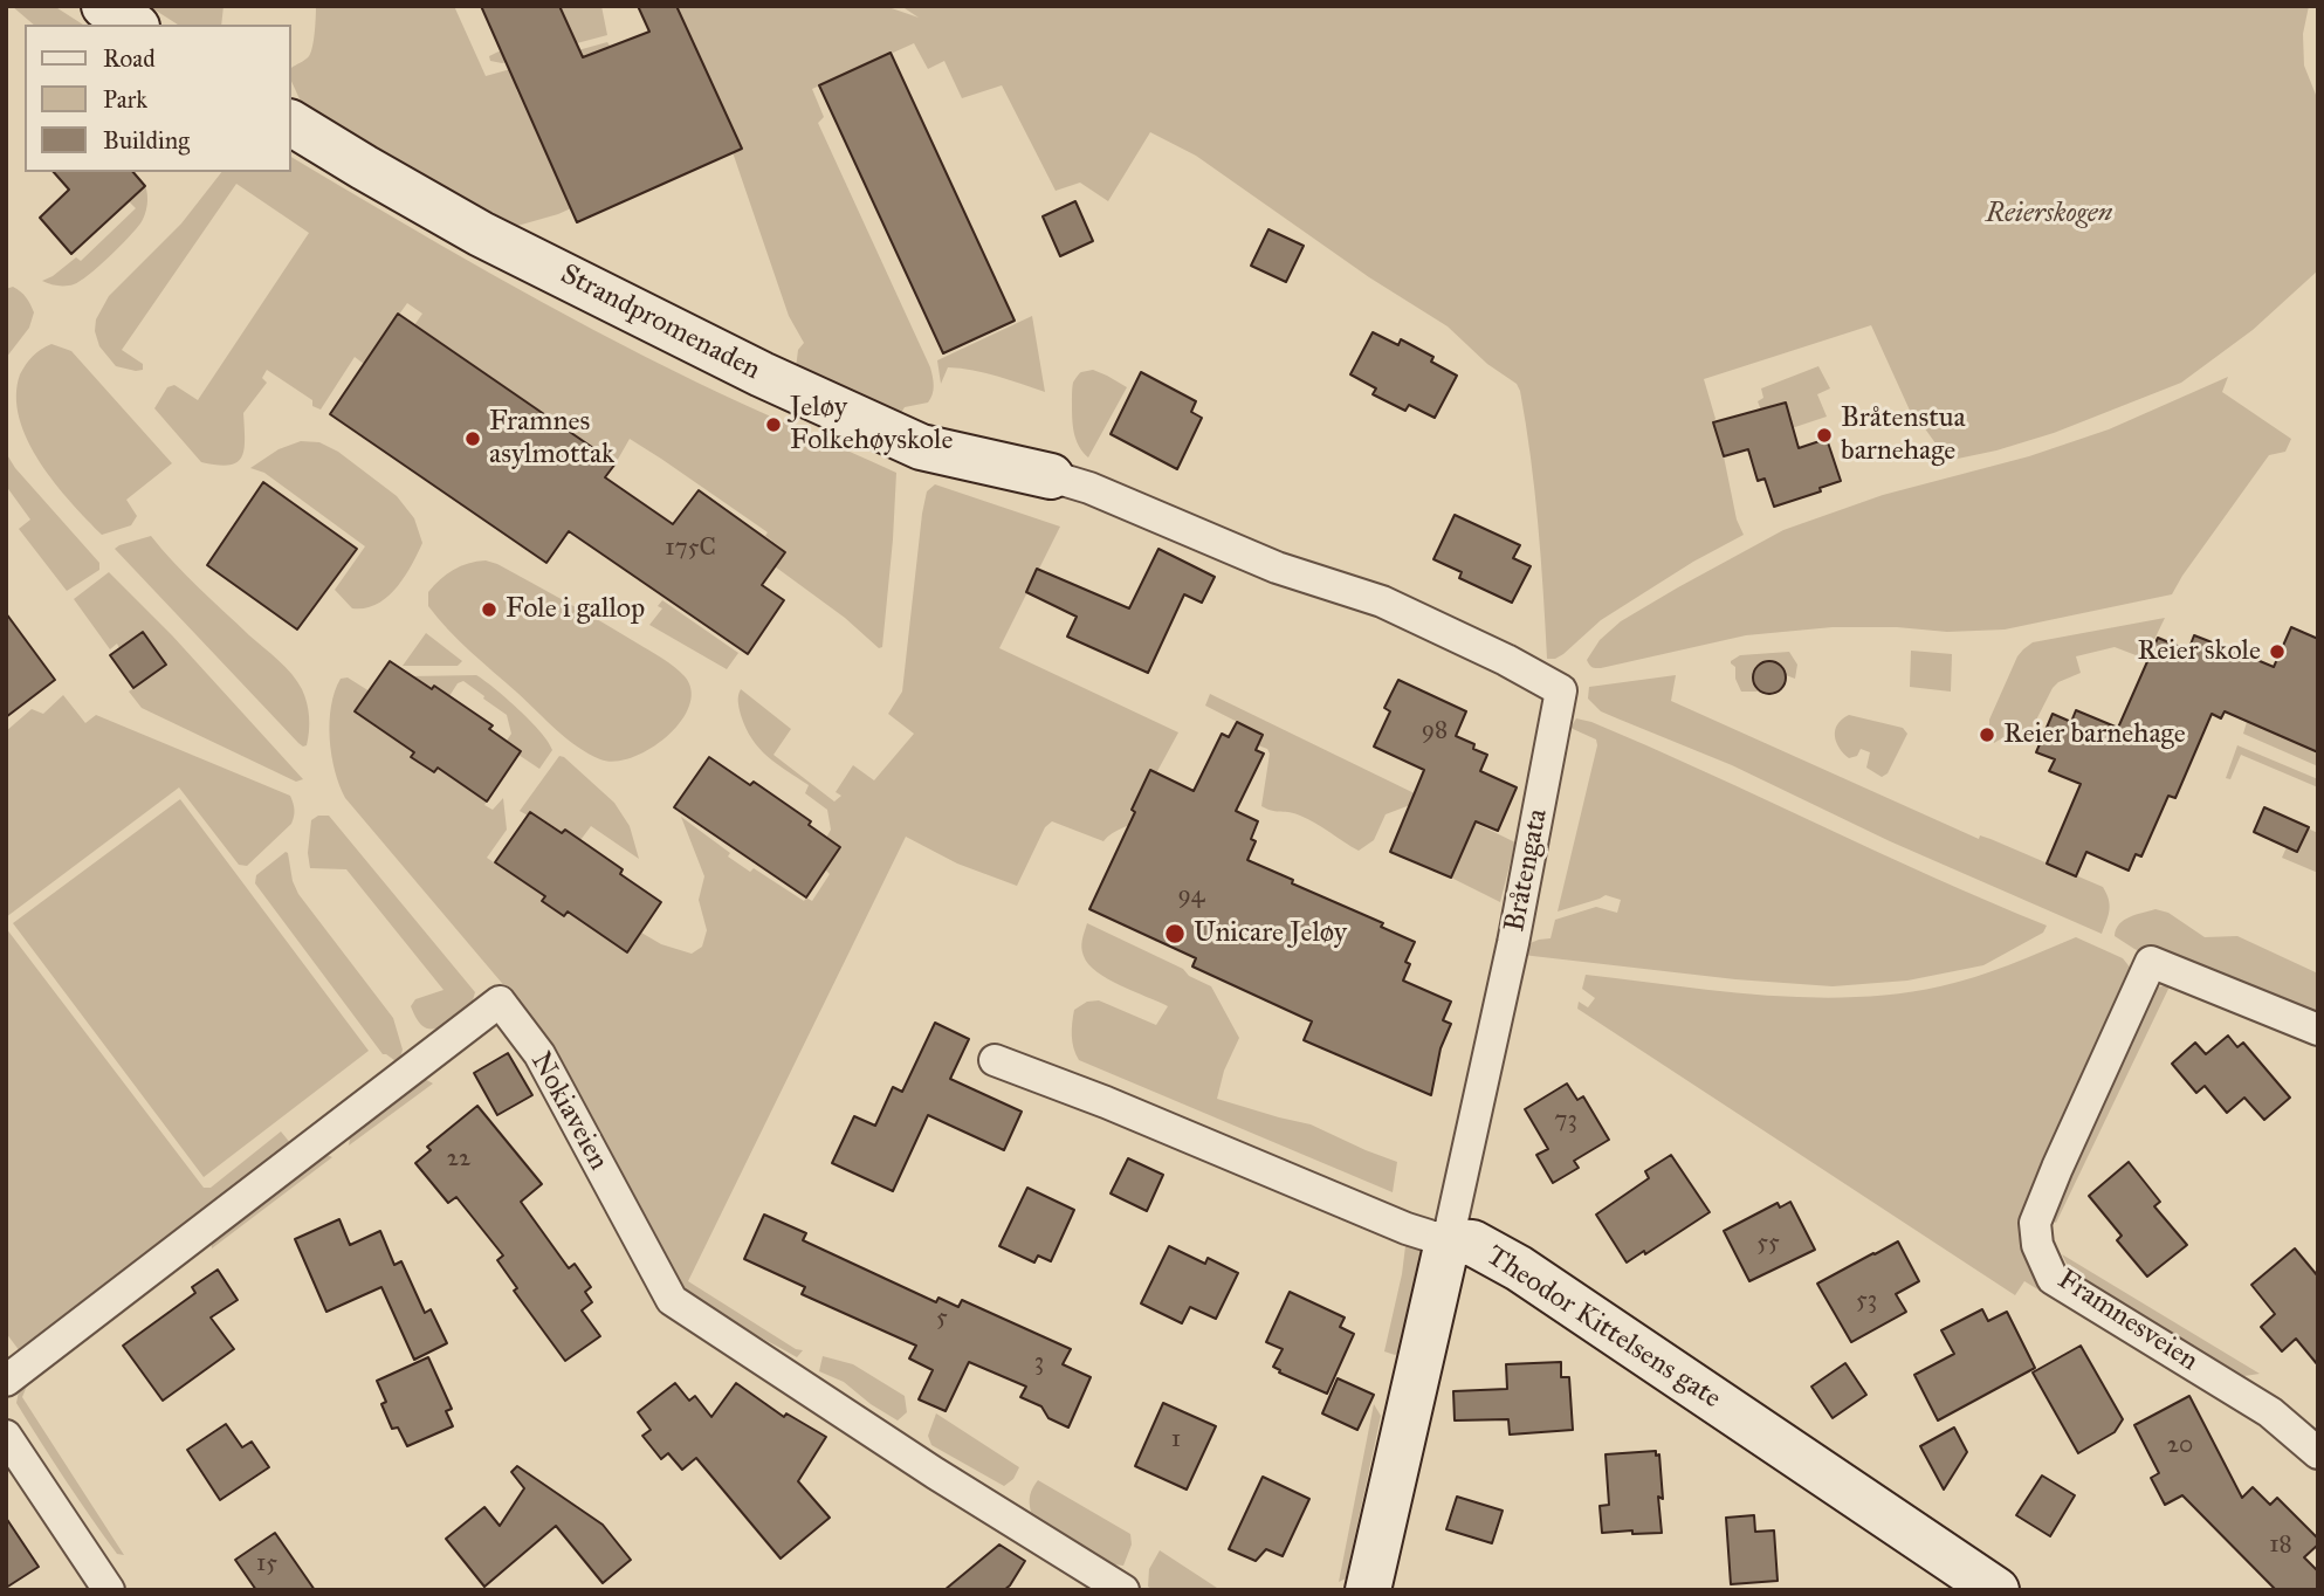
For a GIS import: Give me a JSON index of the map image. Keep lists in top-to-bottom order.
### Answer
{
  "streets": {
    "street": [
      "Strandpromenaden",
      "Bråtengata",
      "Nokiaveien",
      "Framnesveien",
      "Theodor Kittelsens gate"
    ]
  },
  "crossings": [
    ["Strandpromenaden", "Bråtengata"],
    ["Bråtengata", "Theodor Kittelsens gate"]
  ],
  "parks": ["Reierskogen"],
  "places": [
    "Jeløy Folkehøyskole",
    "Bråtenstua barnehage",
    "Framnes asylmottak",
    "Fole i gallop",
    "Reier skole",
    "Reier barnehage",
    "Unicare Jeløy"
  ],
  "house_numbers": [
    "175C",
    "98",
    "94",
    "73",
    "22",
    "55",
    "53",
    "5",
    "3",
    "1",
    "20",
    "18",
    "15"
  ],
  "legend": ["Road", "Park", "Building"]
}
